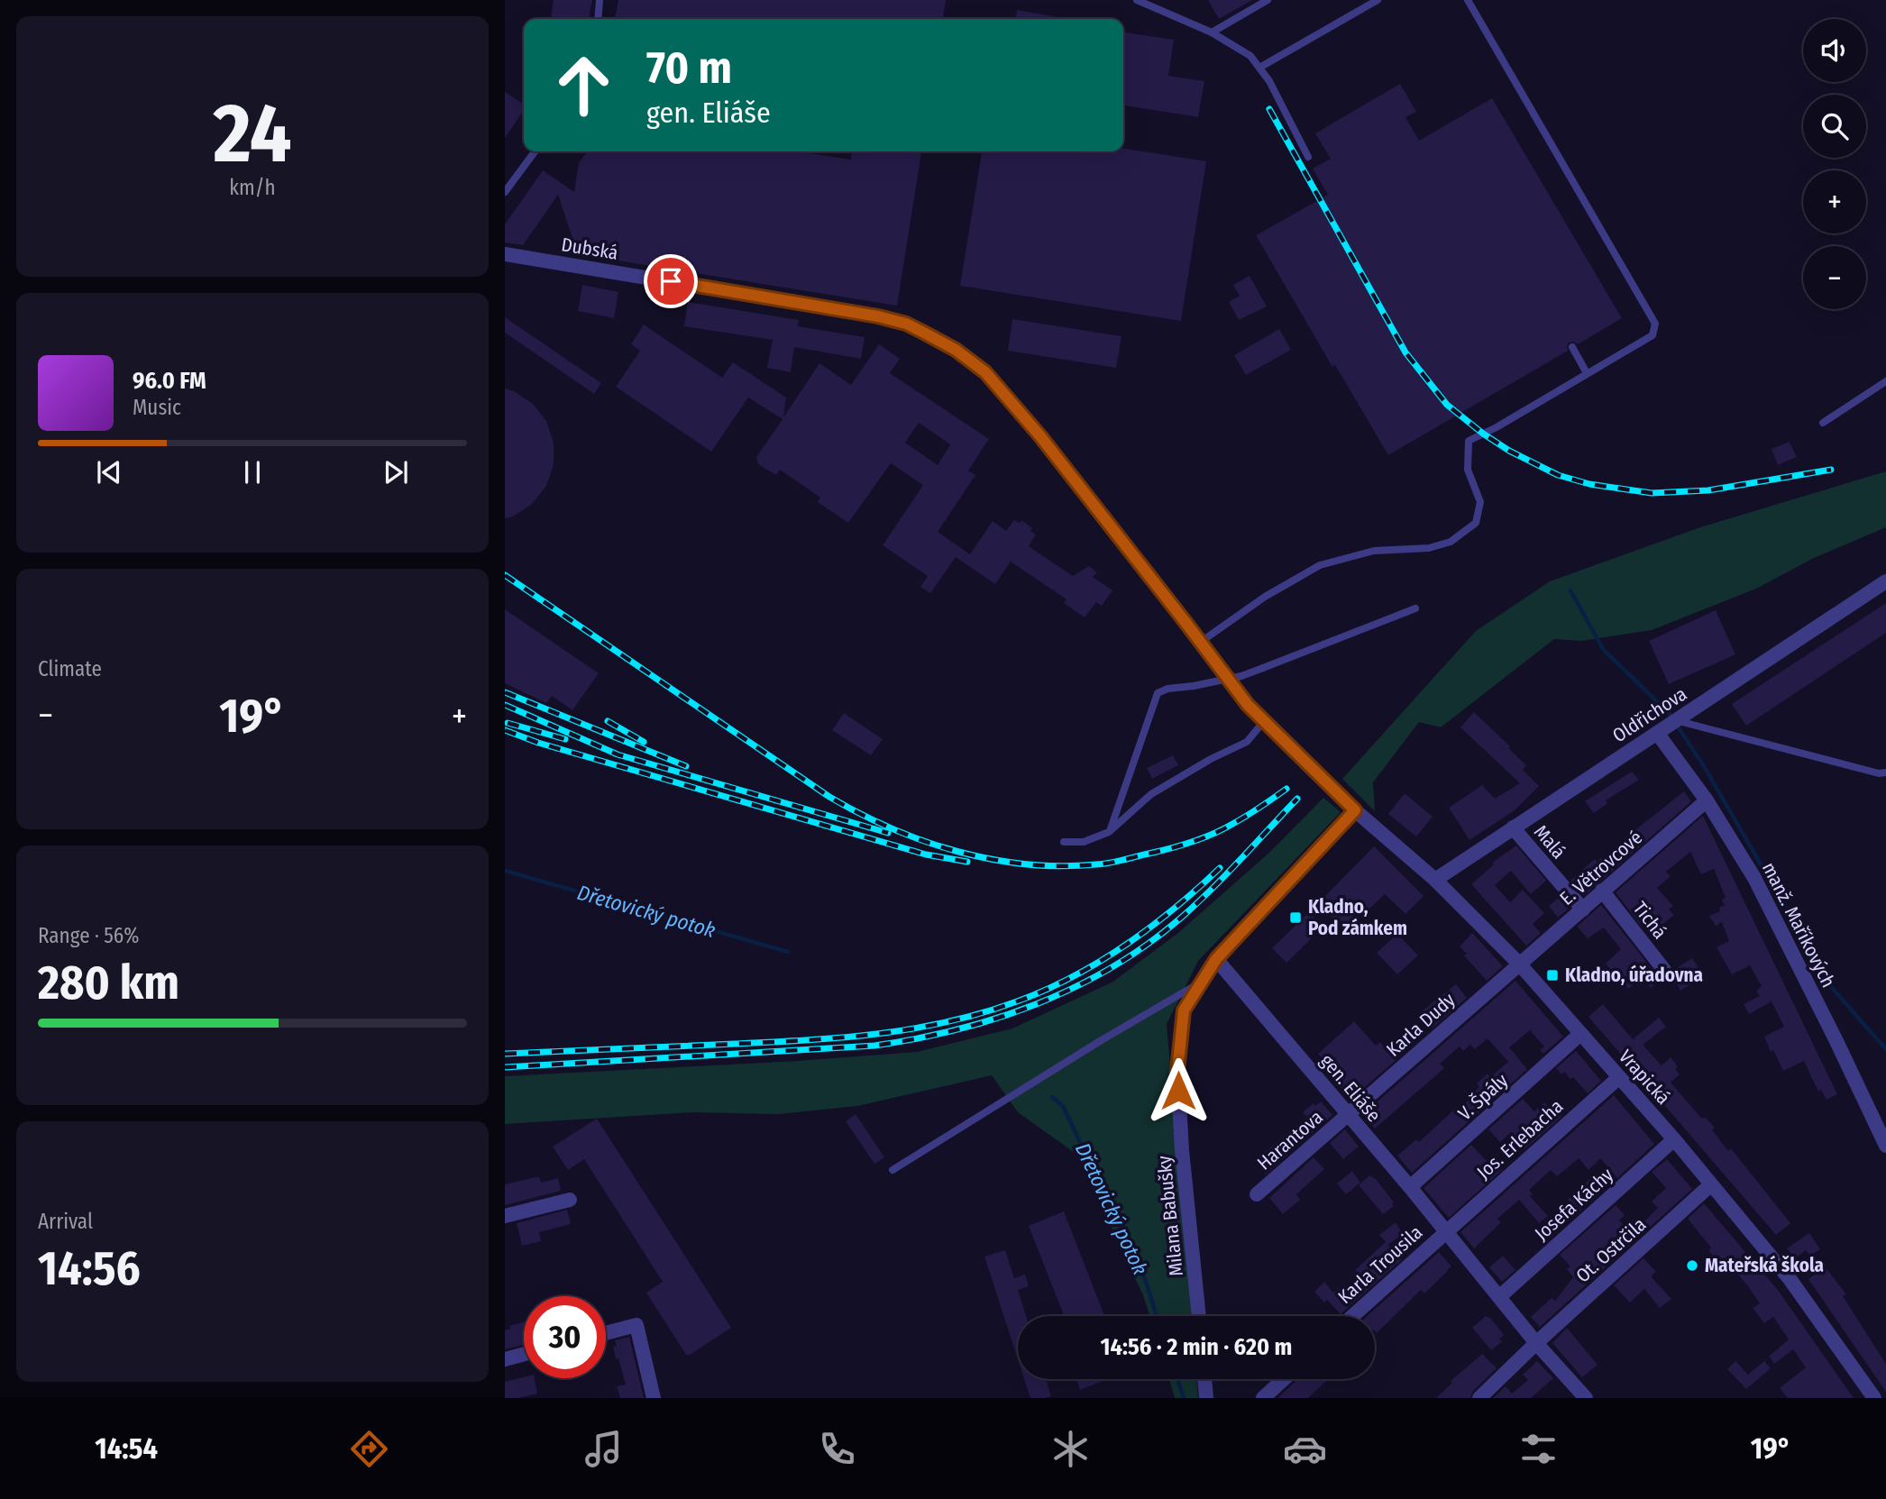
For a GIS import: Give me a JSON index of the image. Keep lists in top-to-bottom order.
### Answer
{
  "streets": {
    "street": [
      "Dubská",
      "Oldřichova",
      "Malá",
      "E. Větrovcové",
      "Tichá",
      "manž. Maříkových",
      "Karla Dudy",
      "Vrapická",
      "gen. Eliáše",
      "V. Špály",
      "Jos. Erlebacha",
      "Harantova",
      "Josefa Káchy",
      "Milana Babušky",
      "Ot. Ostrčila",
      "Karla Trousila"
    ]
  },
  "crossings": [
    ["Dubská", "Vrapická"],
    ["Oldřichova", "Malá"],
    ["Oldřichova", "manž. Maříkových"],
    ["Oldřichova", "Vrapická"],
    ["Malá", "E. Větrovcové"],
    ["E. Větrovcové", "Tichá"],
    ["E. Větrovcové", "manž. Maříkových"],
    ["E. Větrovcové", "Karla Dudy"],
    ["E. Větrovcové", "Vrapická"],
    ["Karla Dudy", "Vrapická"],
    ["Karla Dudy", "gen. Eliáše"],
    ["Karla Dudy", "Harantova"],
    ["Vrapická", "V. Špály"],
    ["Vrapická", "Jos. Erlebacha"],
    ["Vrapická", "Josefa Káchy"],
    ["Vrapická", "Ot. Ostrčila"],
    ["gen. Eliáše", "V. Špály"],
    ["gen. Eliáše", "Jos. Erlebacha"],
    ["gen. Eliáše", "Harantova"],
    ["gen. Eliáše", "Josefa Káchy"],
    ["gen. Eliáše", "Milana Babušky"],
    ["gen. Eliáše", "Ot. Ostrčila"],
    ["gen. Eliáše", "Karla Trousila"],
    ["Jos. Erlebacha", "Karla Trousila"]
  ],
  "water": ["Dřetovický potok"],
  "places": {
    "transit": ["Kladno, Pod zámkem", "Kladno, úřadovna"],
    "other": ["Mateřská škola"]
  },
  "page": {
    "tile": [
      ["24", "km/h"],
      "Climate",
      ["Range · 56%", "280 km"],
      ["Arrival", "14:56"]
    ],
    "map_buttons": ["+", "−"],
    "turn": ["70 m", "gen. Eliáše"],
    "song": ["96.0 FM", "Music"],
    "heat": ["−", "19°", "+"],
    "limit": "30",
    "trip": "14:56 · 2 min · 620 m",
    "tabs": ["14:54", "19°"]
  }
}
